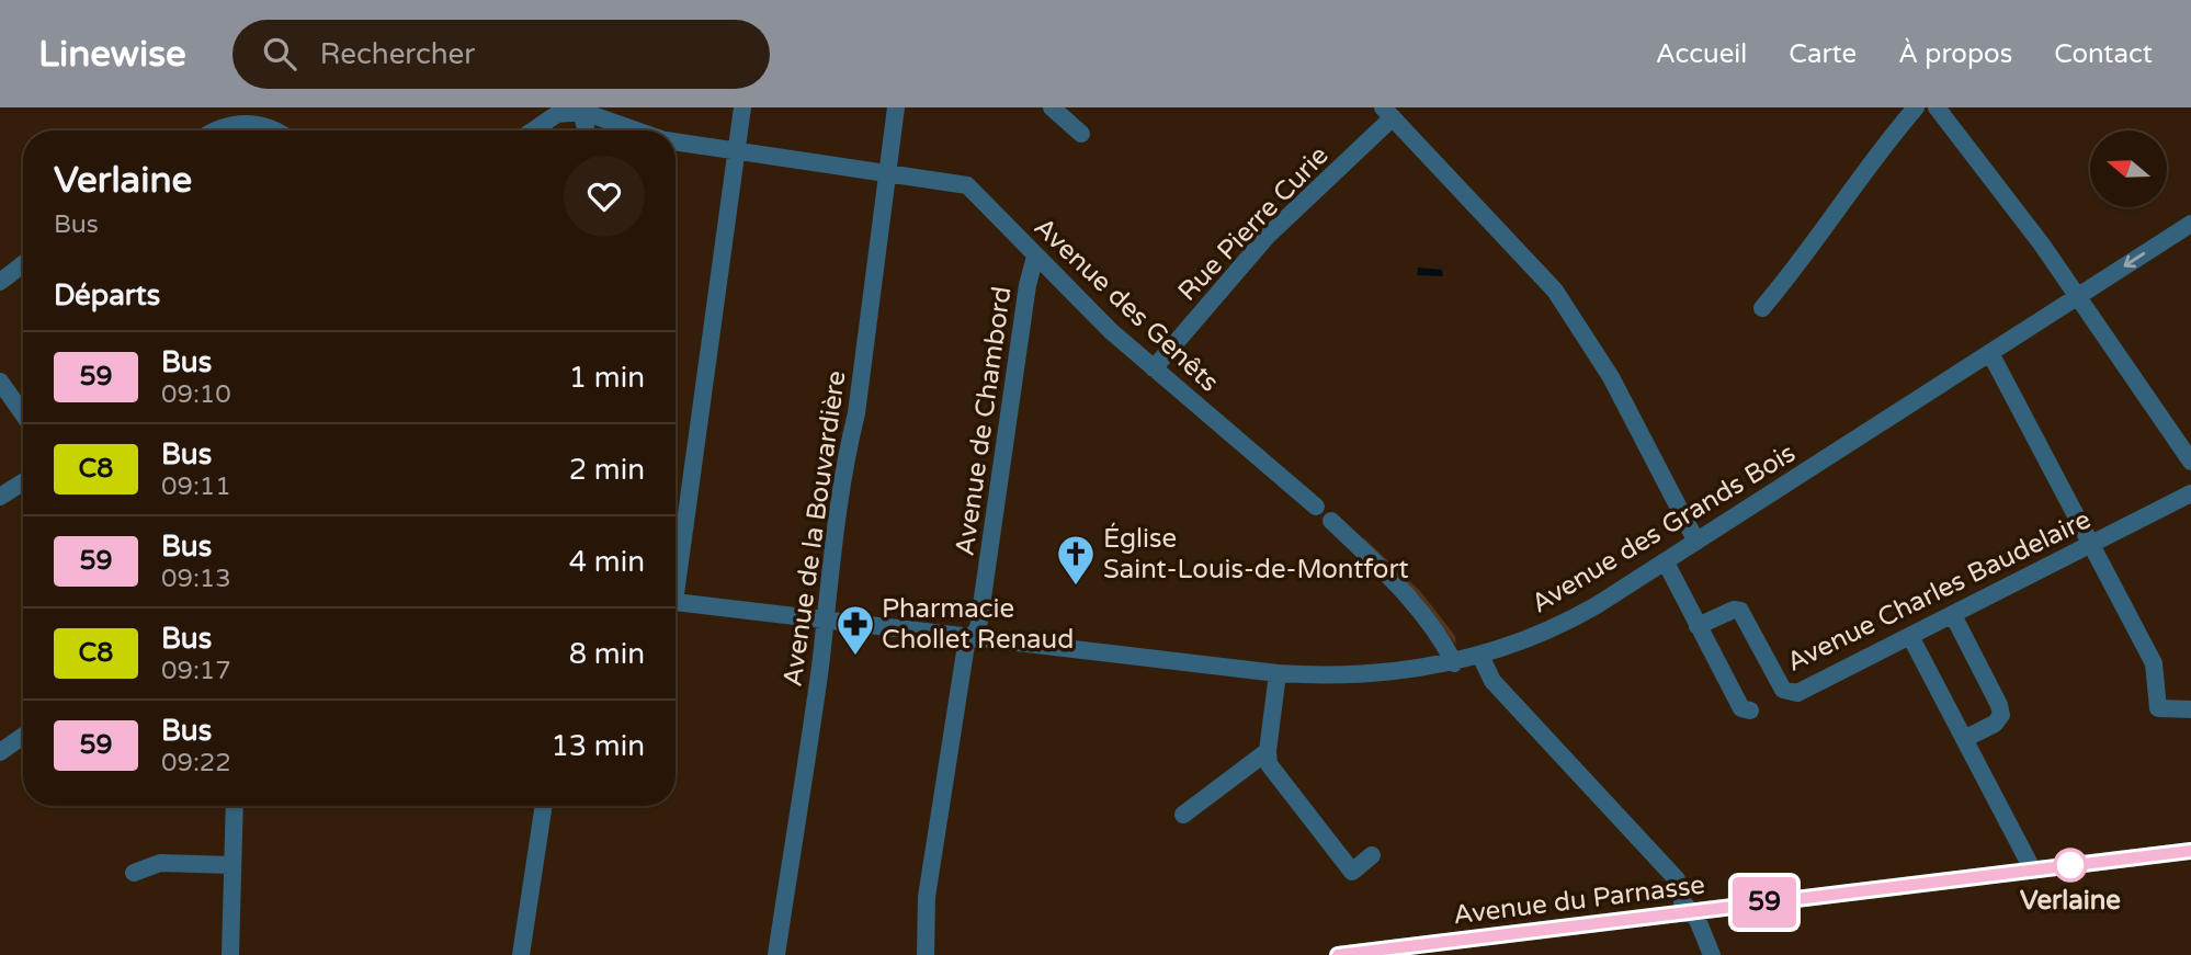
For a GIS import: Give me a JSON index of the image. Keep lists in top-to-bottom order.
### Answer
{
  "streets": {
    "street": [
      "Rue Pierre Curie",
      "Avenue des Genêts",
      "Avenue de Chambord",
      "Avenue de la Bouvardière",
      "Avenue des Grands Bois",
      "Avenue Charles Baudelaire",
      "Avenue du Parnasse"
    ]
  },
  "crossings": [
    ["Rue Pierre Curie", "Avenue des Genêts"],
    ["Avenue des Genêts", "Avenue de Chambord"],
    ["Avenue des Genêts", "Avenue de la Bouvardière"],
    ["Avenue de Chambord", "Avenue des Grands Bois"],
    ["Avenue de la Bouvardière", "Avenue des Grands Bois"]
  ],
  "places": {
    "church": ["Église Saint-Louis-de-Montfort"],
    "pharmacy": ["Pharmacie Chollet Renaud"],
    "other": ["Verlaine"]
  },
  "lines": ["bus line 59"],
  "north": "left",
  "page": {
    "header": "Linewise",
    "search": "Rechercher",
    "nav": [
      "Accueil",
      "Carte",
      "À propos",
      "Contact"
    ],
    "on_map": "59",
    "heading": [
      ["Verlaine", "Bus"],
      "Départs"
    ],
    "list": [
      {
        "mark": "59",
        "name": "Bus",
        "note": "09:10",
        "value": "1 min"
      },
      {
        "mark": "C8",
        "name": "Bus",
        "note": "09:11",
        "value": "2 min"
      },
      {
        "mark": "59",
        "name": "Bus",
        "note": "09:13",
        "value": "4 min"
      },
      {
        "mark": "C8",
        "name": "Bus",
        "note": "09:17",
        "value": "8 min"
      },
      {
        "mark": "59",
        "name": "Bus",
        "note": "09:22",
        "value": "13 min"
      }
    ]
  }
}
